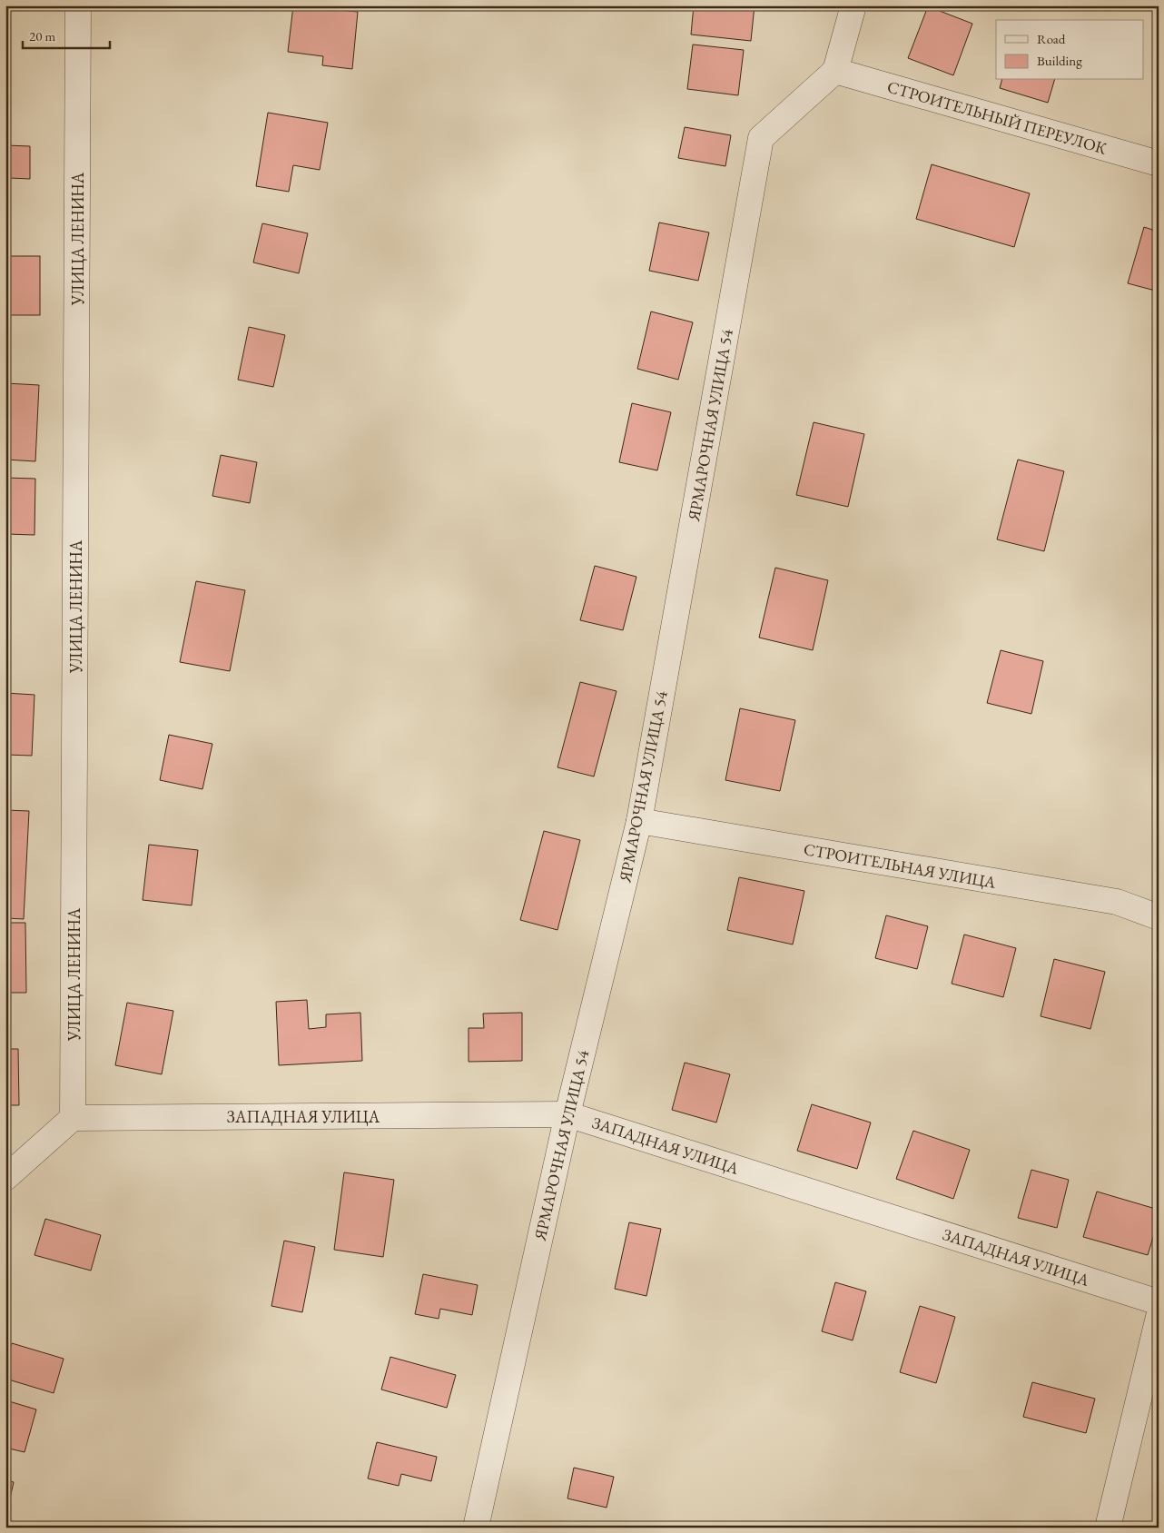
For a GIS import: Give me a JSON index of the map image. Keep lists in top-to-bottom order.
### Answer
{
  "streets": {
    "street": [
      "СТРОИТЕЛЬНЫЙ ПЕРЕУЛОК",
      "УЛИЦА ЛЕНИНА",
      "ЯРМАРОЧНАЯ УЛИЦА 54",
      "СТРОИТЕЛЬНАЯ УЛИЦА",
      "ЗАПАДНАЯ УЛИЦА"
    ]
  },
  "crossings": [
    ["СТРОИТЕЛЬНЫЙ ПЕРЕУЛОК", "ЯРМАРОЧНАЯ УЛИЦА 54"],
    ["УЛИЦА ЛЕНИНА", "ЗАПАДНАЯ УЛИЦА"],
    ["ЯРМАРОЧНАЯ УЛИЦА 54", "СТРОИТЕЛЬНАЯ УЛИЦА"],
    ["ЯРМАРОЧНАЯ УЛИЦА 54", "ЗАПАДНАЯ УЛИЦА"]
  ],
  "legend": ["Road", "Building"],
  "scale_bar": "20 m"
}
